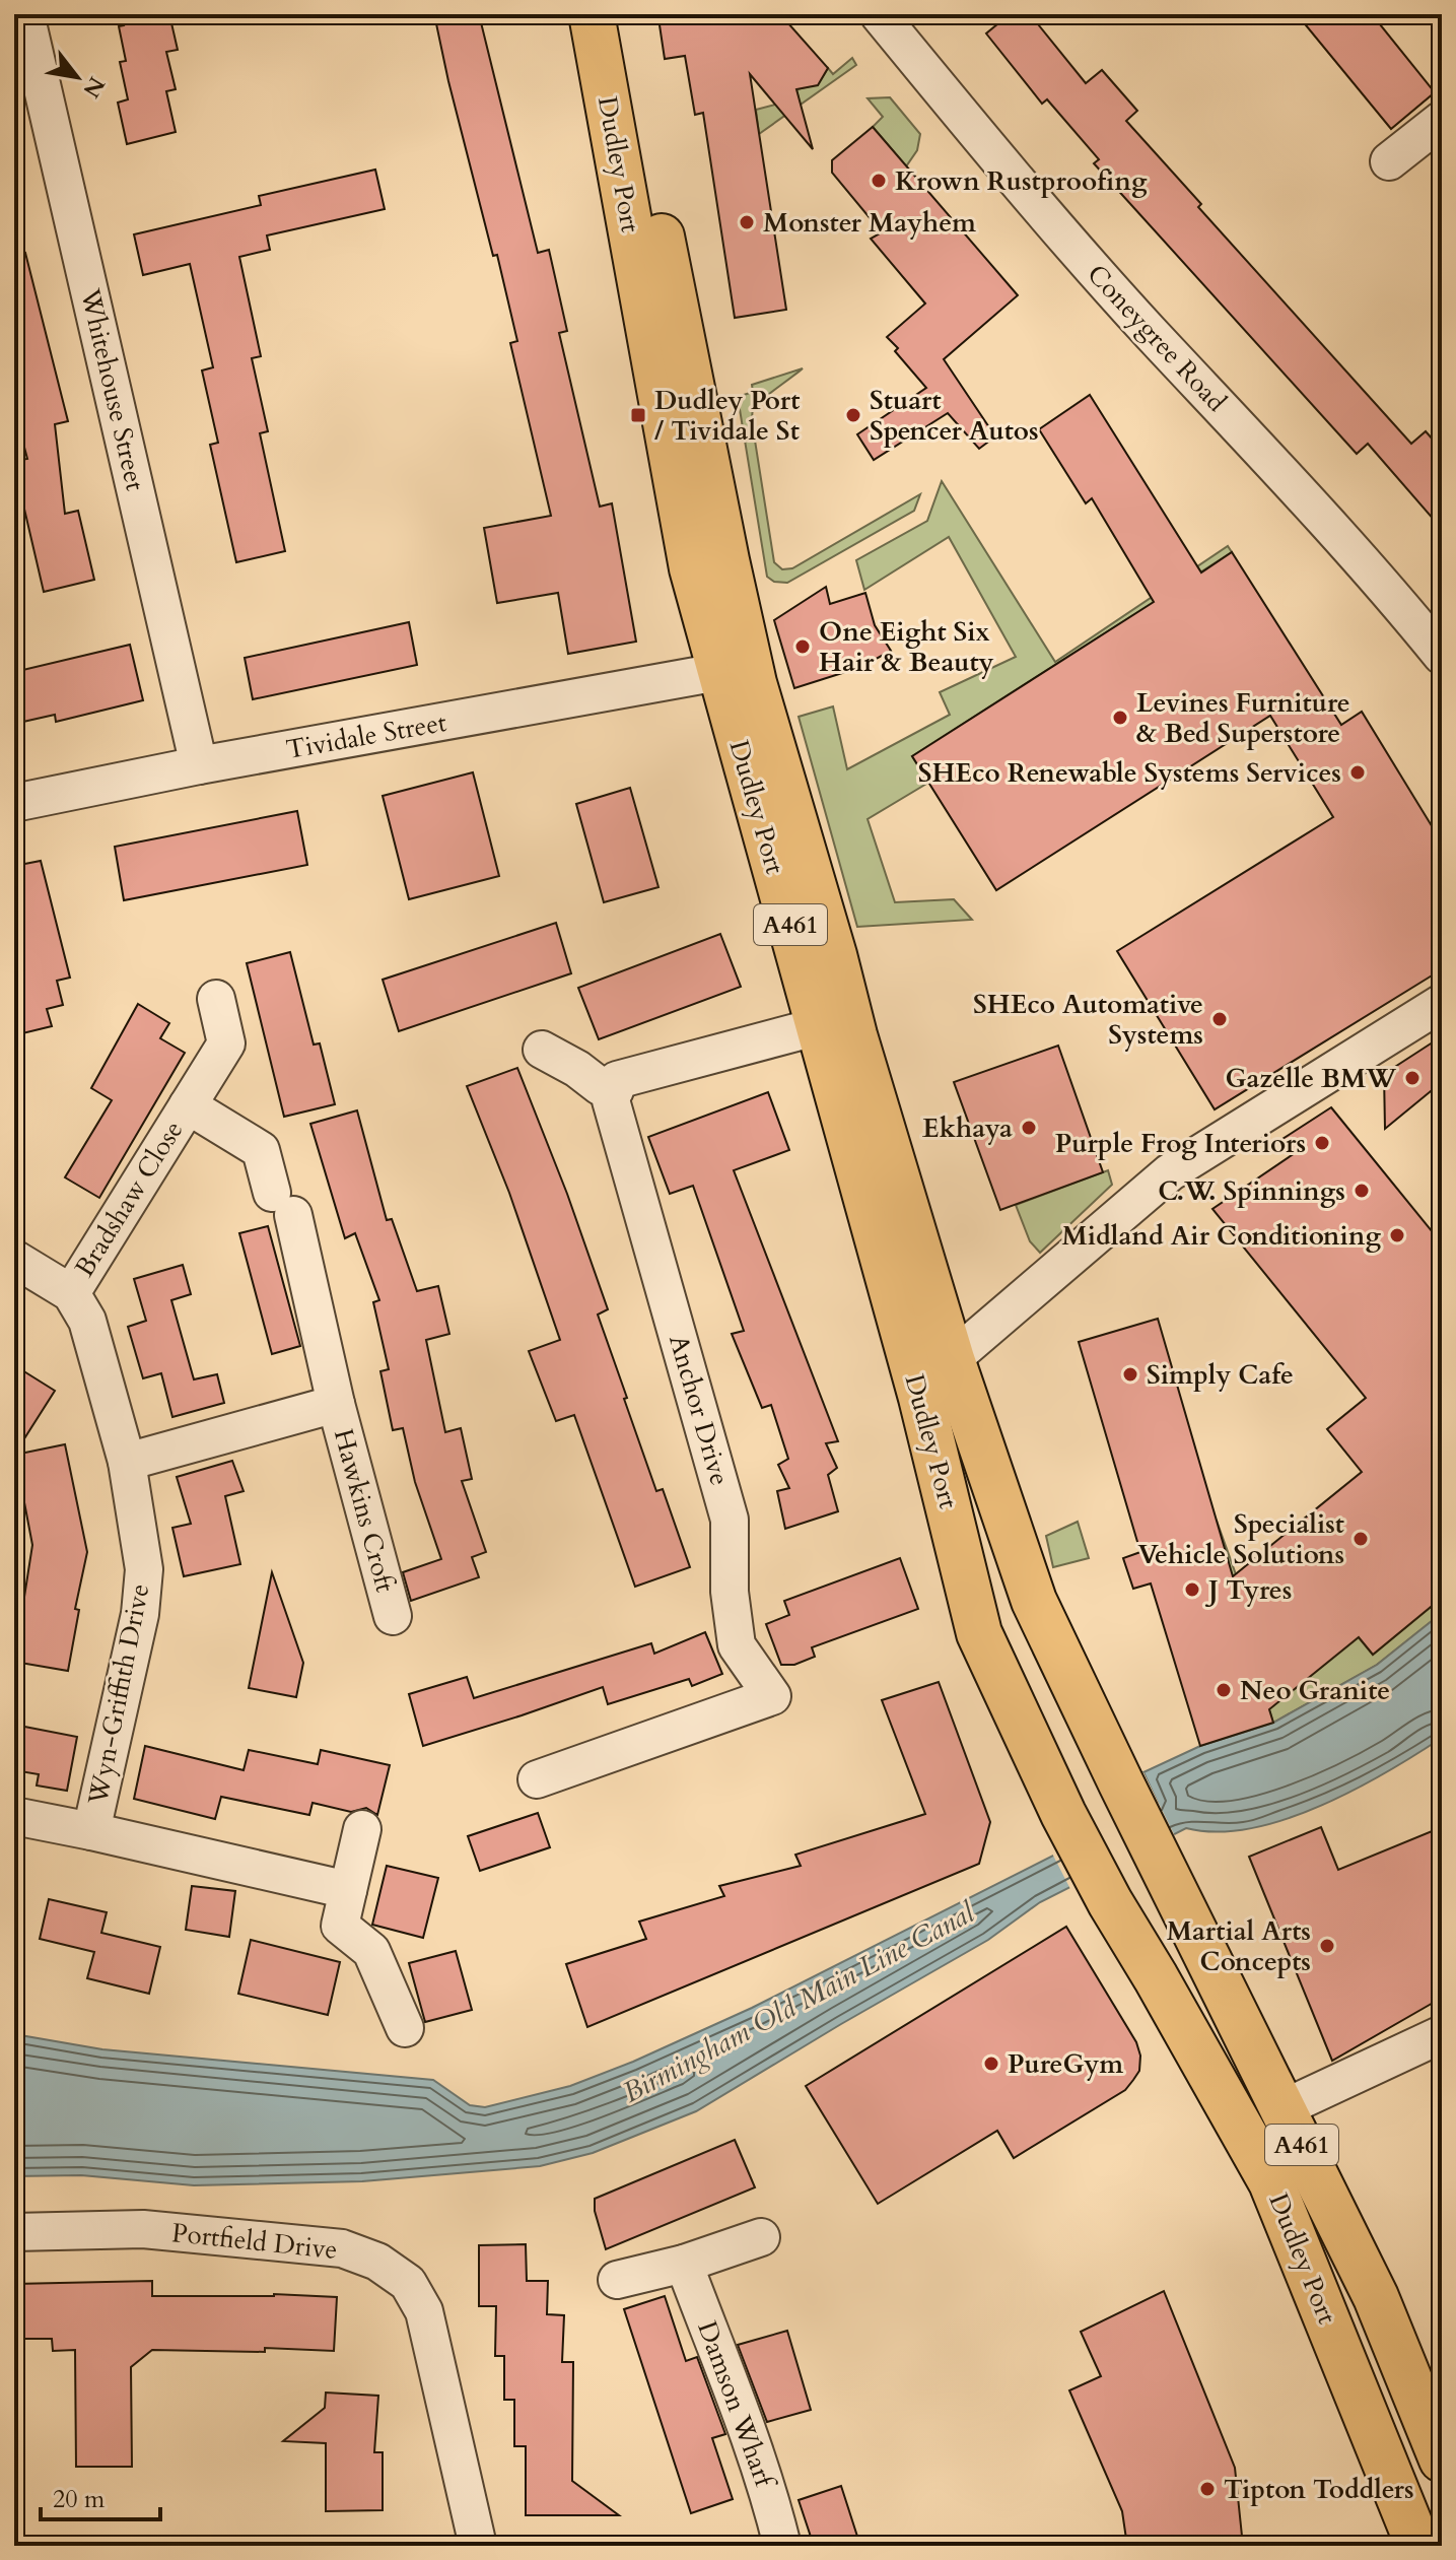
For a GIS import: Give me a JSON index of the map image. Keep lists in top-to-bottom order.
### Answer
{
  "streets": {
    "highway": ["Dudley Port", "A461"],
    "street": [
      "Coneygree Road",
      "Whitehouse Street",
      "Tividale Street",
      "Bradshaw Close",
      "Anchor Drive",
      "Hawkins Croft",
      "Wyn-Griffith Drive",
      "Portfield Drive",
      "Damson Wharf"
    ]
  },
  "crossings": [
    ["Dudley Port", "Tividale Street"],
    ["Whitehouse Street", "Tividale Street"],
    ["Bradshaw Close", "Hawkins Croft"],
    ["Bradshaw Close", "Wyn-Griffith Drive"],
    ["Hawkins Croft", "Wyn-Griffith Drive"]
  ],
  "water": ["Birmingham Old Main Line Canal"],
  "places": {
    "other": [
      "Krown Rustproofing",
      "Monster Mayhem",
      "Stuart Spencer Autos",
      "One Eight Six Hair & Beauty",
      "Levines Furniture & Bed Superstore",
      "SHEco Renewable Systems Services",
      "SHEco Automative Systems",
      "Gazelle BMW",
      "Ekhaya",
      "Purple Frog Interiors",
      "C.W. Spinnings",
      "Midland Air Conditioning",
      "Simply Cafe",
      "Specialist Vehicle Solutions",
      "J Tyres",
      "Neo Granite",
      "Martial Arts Concepts",
      "PureGym",
      "Tipton Toddlers"
    ],
    "transit": ["Dudley Port / Tividale St"]
  },
  "scale_bar": "20 m",
  "north": "bottom right"
}
